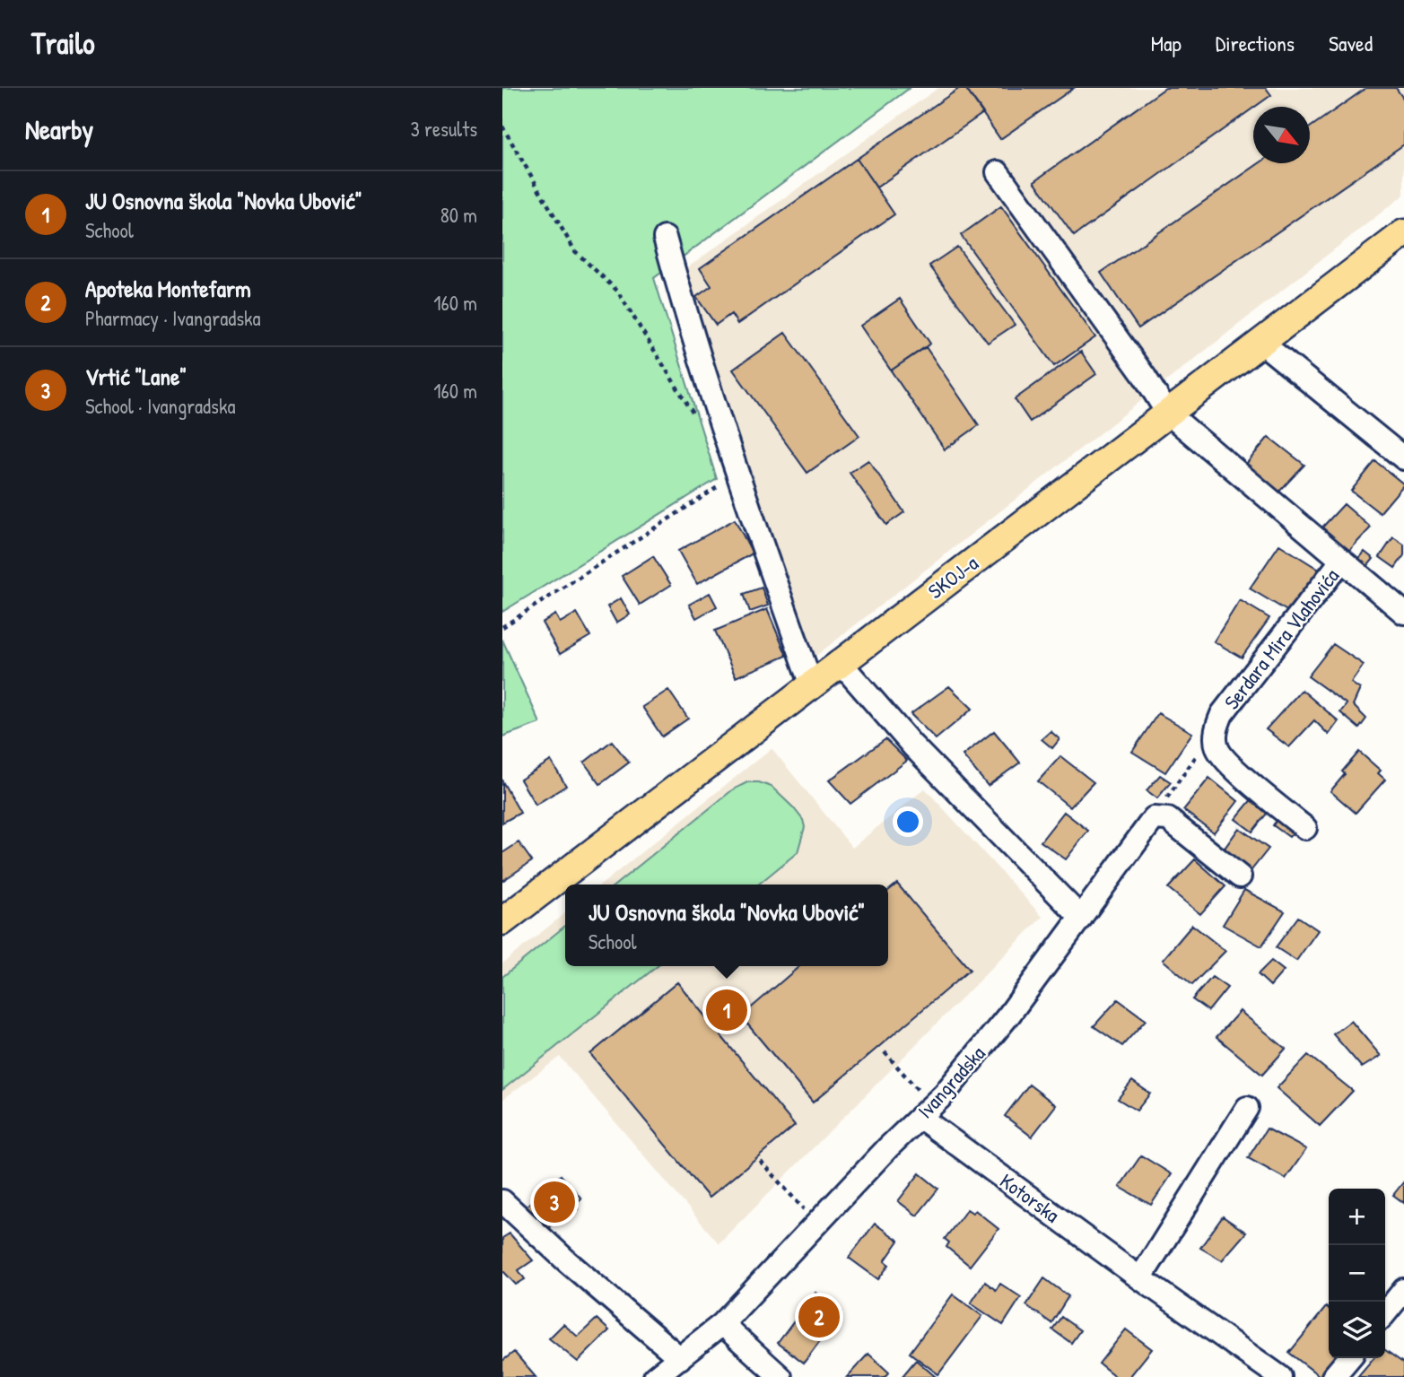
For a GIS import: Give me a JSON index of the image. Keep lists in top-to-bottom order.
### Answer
{
  "streets": {
    "main road": ["SKOJ-a"],
    "street": ["Serdara Mira Vlahovića", "Ivangradska", "Kotorska"]
  },
  "crossings": [
    ["SKOJ-a", "Serdara Mira Vlahovića"],
    ["Ivangradska", "Kotorska"]
  ],
  "north": "bottom right",
  "page": {
    "header": "Trailo",
    "nav": ["Map", "Directions", "Saved"],
    "heading": ["Nearby", "3 results"],
    "list": [
      {
        "mark": "1",
        "name": "JU Osnovna škola \"Novka Ubović\"",
        "note": "School",
        "value": "80 m"
      },
      {
        "mark": "2",
        "name": "Apoteka Montefarm",
        "note": "Pharmacy · Ivangradska",
        "value": "160 m"
      },
      {
        "mark": "3",
        "name": "Vrtić \"Lane\"",
        "note": "School · Ivangradska",
        "value": "160 m"
      }
    ],
    "popup": ["JU Osnovna škola \"Novka Ubović\"", "School"],
    "pins": ["1", "3", "2"],
    "map_buttons": ["+", "−"]
  }
}
